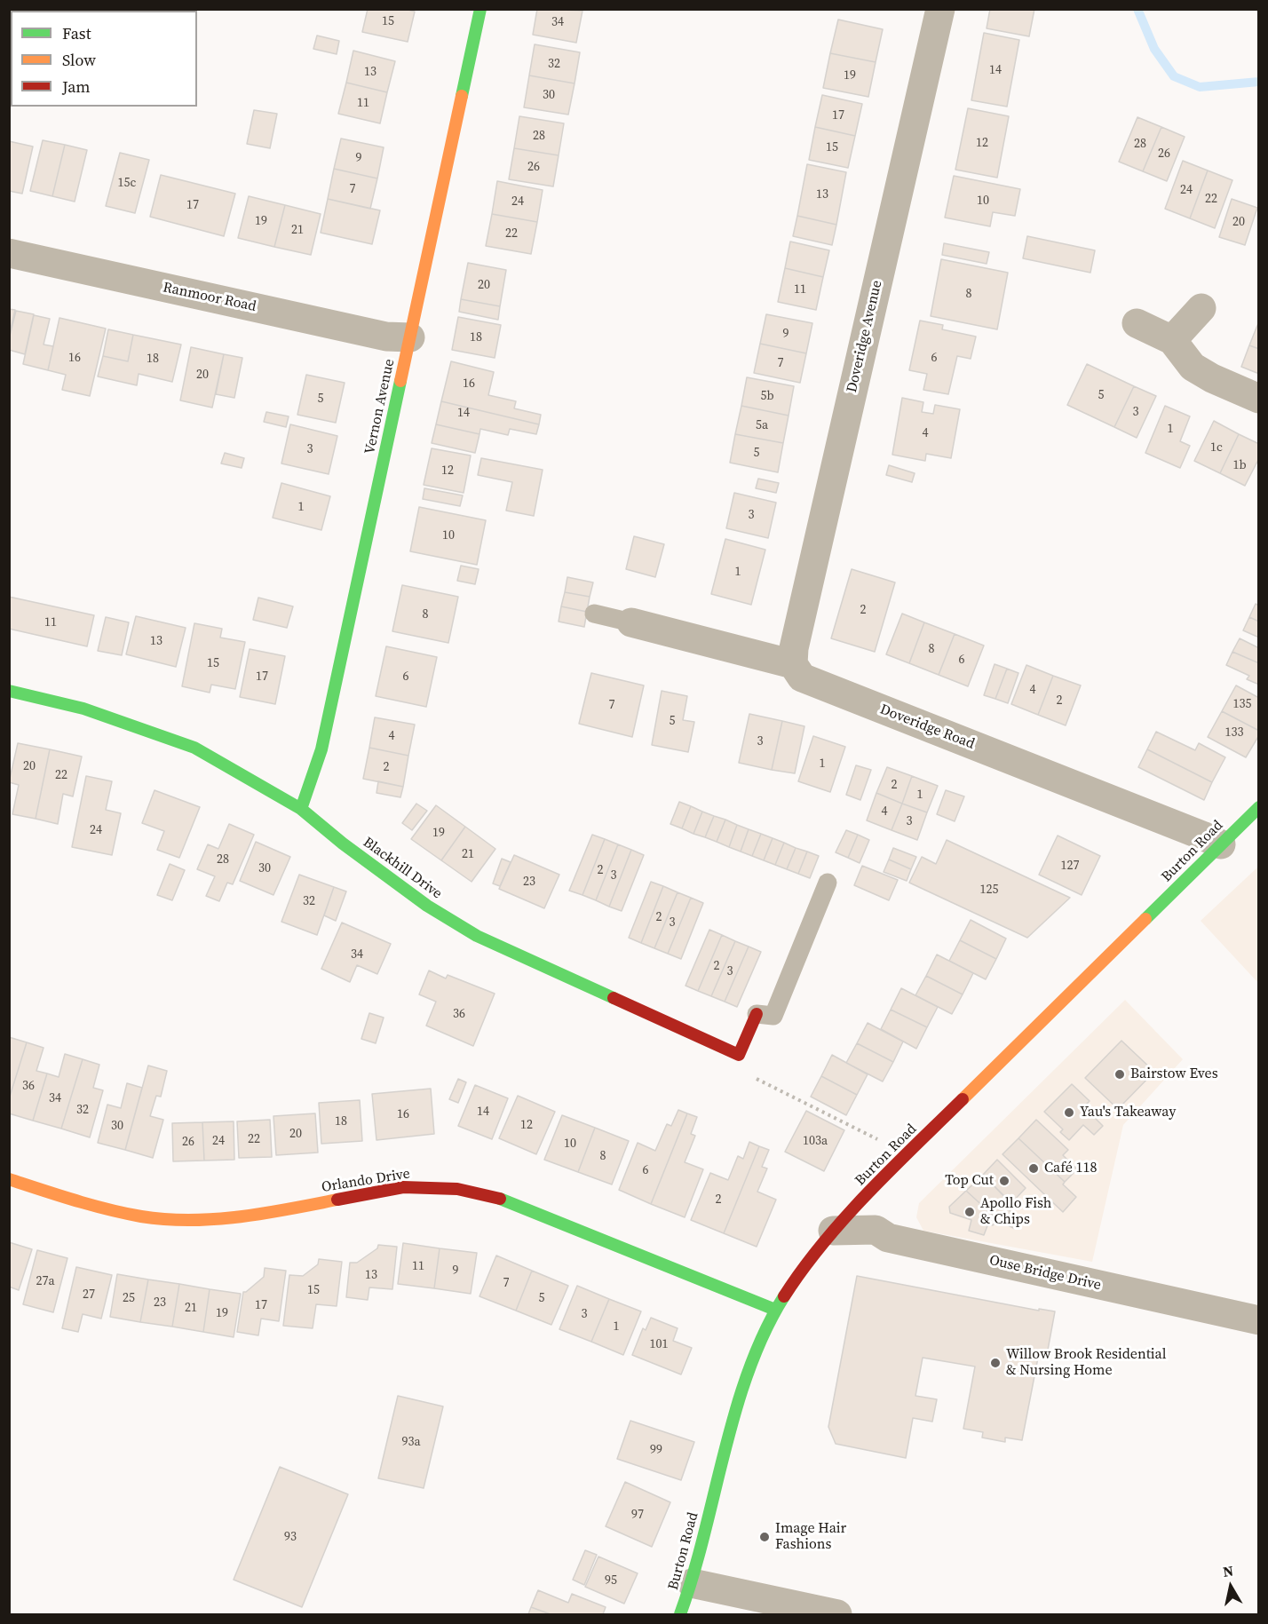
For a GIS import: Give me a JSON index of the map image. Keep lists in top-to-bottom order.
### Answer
{
  "streets": {
    "street": [
      "Ranmoor Road",
      "Doveridge Avenue",
      "Vernon Avenue",
      "Doveridge Road",
      "Burton Road",
      "Blackhill Drive",
      "Orlando Drive",
      "Ouse Bridge Drive"
    ]
  },
  "crossings": [
    ["Ranmoor Road", "Vernon Avenue"],
    ["Doveridge Avenue", "Doveridge Road"],
    ["Vernon Avenue", "Blackhill Drive"],
    ["Doveridge Road", "Burton Road"],
    ["Burton Road", "Orlando Drive"],
    ["Burton Road", "Ouse Bridge Drive"]
  ],
  "places": [
    "Bairstow Eves",
    "Yau's Takeaway",
    "Café 118",
    "Top Cut",
    "Apollo Fish & Chips",
    "Willow Brook Residential & Nursing Home",
    "Image Hair Fashions"
  ],
  "house_numbers": [
    "15",
    "34",
    "32",
    "14",
    "13",
    "19",
    "30",
    "11",
    "17",
    "28",
    "12",
    "28",
    "15",
    "26",
    "9",
    "26",
    "15c",
    "7",
    "24",
    "13",
    "22",
    "10",
    "24",
    "17",
    "19",
    "20",
    "21",
    "22",
    "20",
    "11",
    "8",
    "9",
    "18",
    "16",
    "6",
    "18",
    "7",
    "20",
    "16",
    "5",
    "5b",
    "5",
    "3",
    "14",
    "5a",
    "1",
    "4",
    "1c",
    "3",
    "5",
    "1b",
    "12",
    "1",
    "3",
    "10",
    "1",
    "2",
    "8",
    "11",
    "13",
    "8",
    "6",
    "15",
    "17",
    "6",
    "4",
    "2",
    "135",
    "7",
    "5",
    "133",
    "4",
    "3",
    "1",
    "20",
    "2",
    "22",
    "2",
    "1",
    "4",
    "3",
    "24",
    "19",
    "21",
    "28",
    "127",
    "30",
    "2",
    "3",
    "23",
    "125",
    "32",
    "2",
    "3",
    "34",
    "2",
    "3",
    "36",
    "36",
    "34",
    "32",
    "14",
    "16",
    "18",
    "12",
    "30",
    "20",
    "22",
    "24",
    "103a",
    "26",
    "10",
    "8",
    "6",
    "2",
    "11",
    "9",
    "13",
    "27a",
    "7",
    "15",
    "27",
    "25",
    "5",
    "23",
    "17",
    "21",
    "19",
    "3",
    "1",
    "101",
    "93a",
    "99",
    "97",
    "93",
    "95"
  ],
  "legend": ["Fast", "Slow", "Jam"],
  "north": "top"
}
